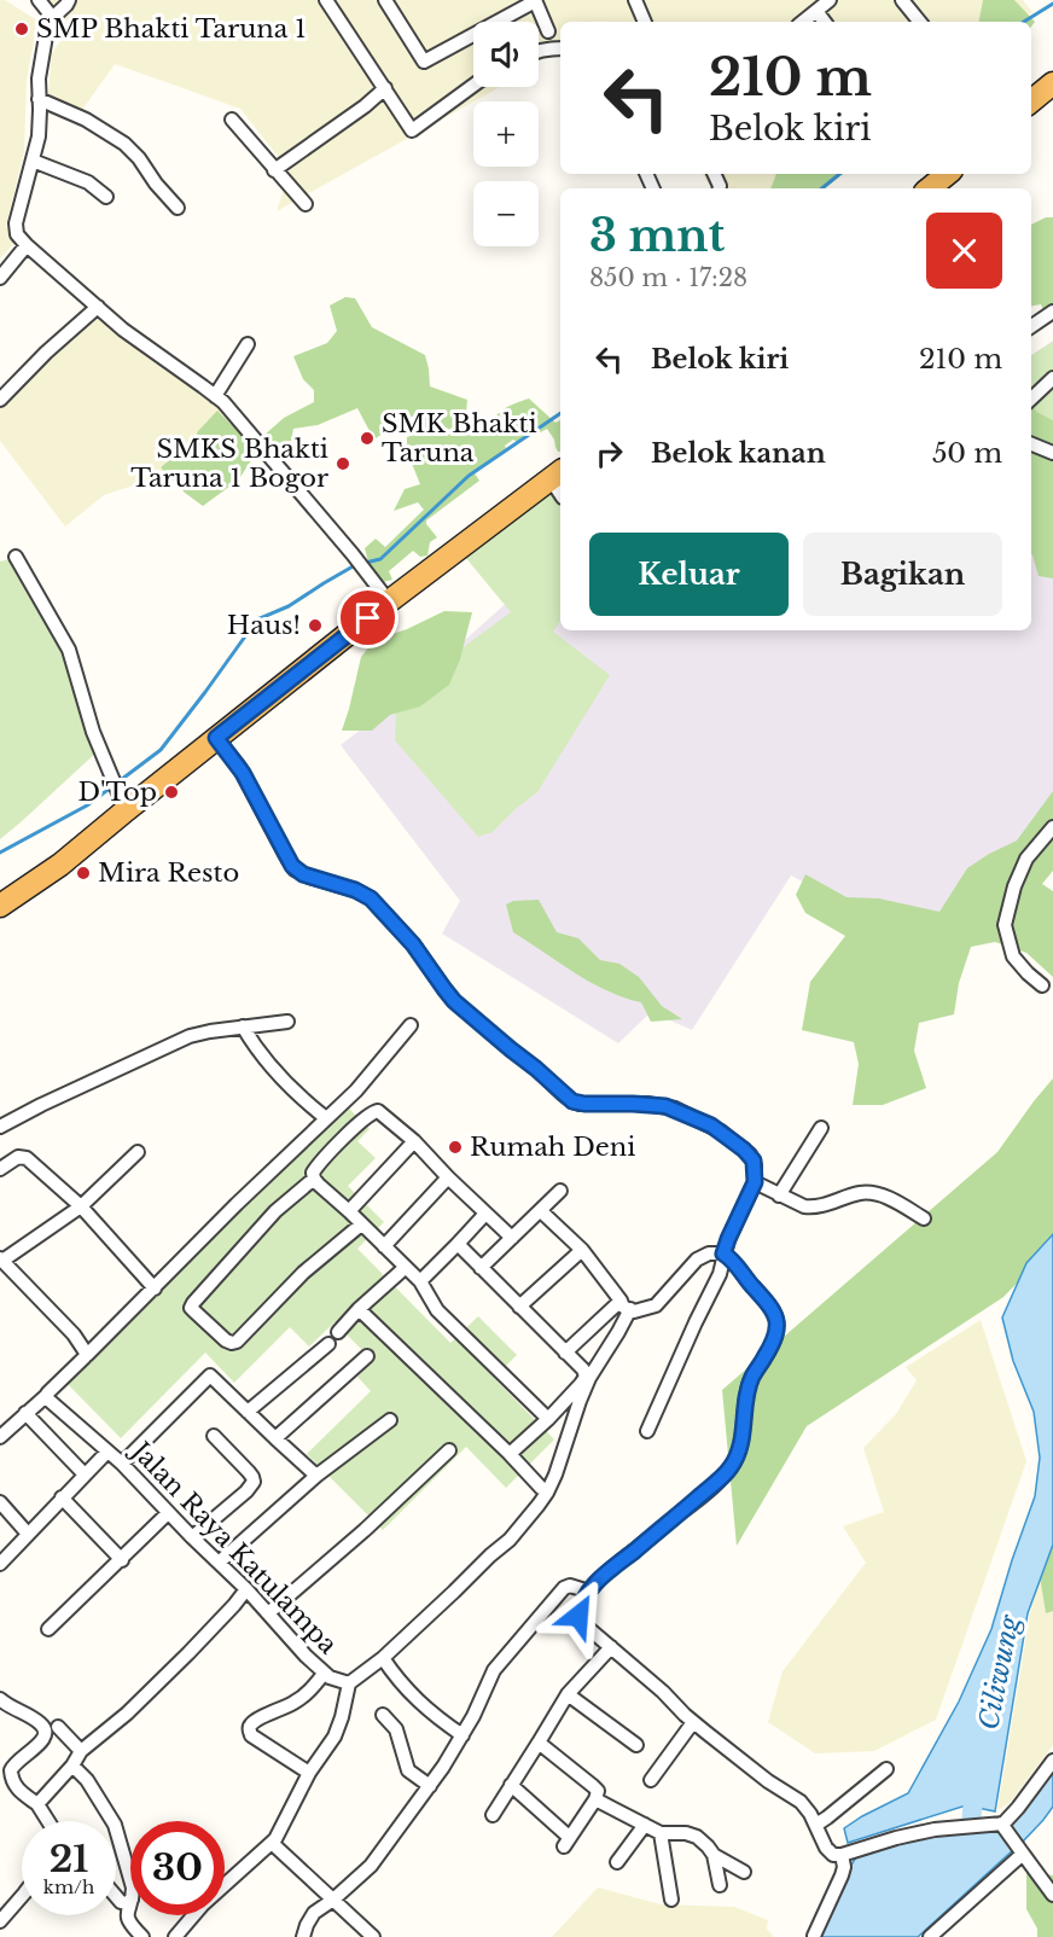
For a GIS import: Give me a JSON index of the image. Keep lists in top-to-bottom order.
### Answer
{
  "streets": {
    "street": ["Jalan Raya Katulampa"]
  },
  "water": ["Ciliwung"],
  "places": [
    "SMP Bhakti Taruna 1",
    "SMK Bhakti Taruna",
    "SMKS Bhakti Taruna 1 Bogor",
    "Haus!",
    "D'Top",
    "Mira Resto",
    "Rumah Deni"
  ],
  "page": {
    "map_buttons": ["+", "−"],
    "turn": ["210 m", "Belok kiri"],
    "heading": ["3 mnt", "850 m · 17:28"],
    "list": [
      {
        "name": "Belok kiri",
        "value": "210 m"
      },
      {
        "name": "Belok kanan",
        "value": "50 m"
      }
    ],
    "buttons": ["Keluar", "Bagikan"],
    "speed": "21 km/h",
    "limit": "30"
  }
}
